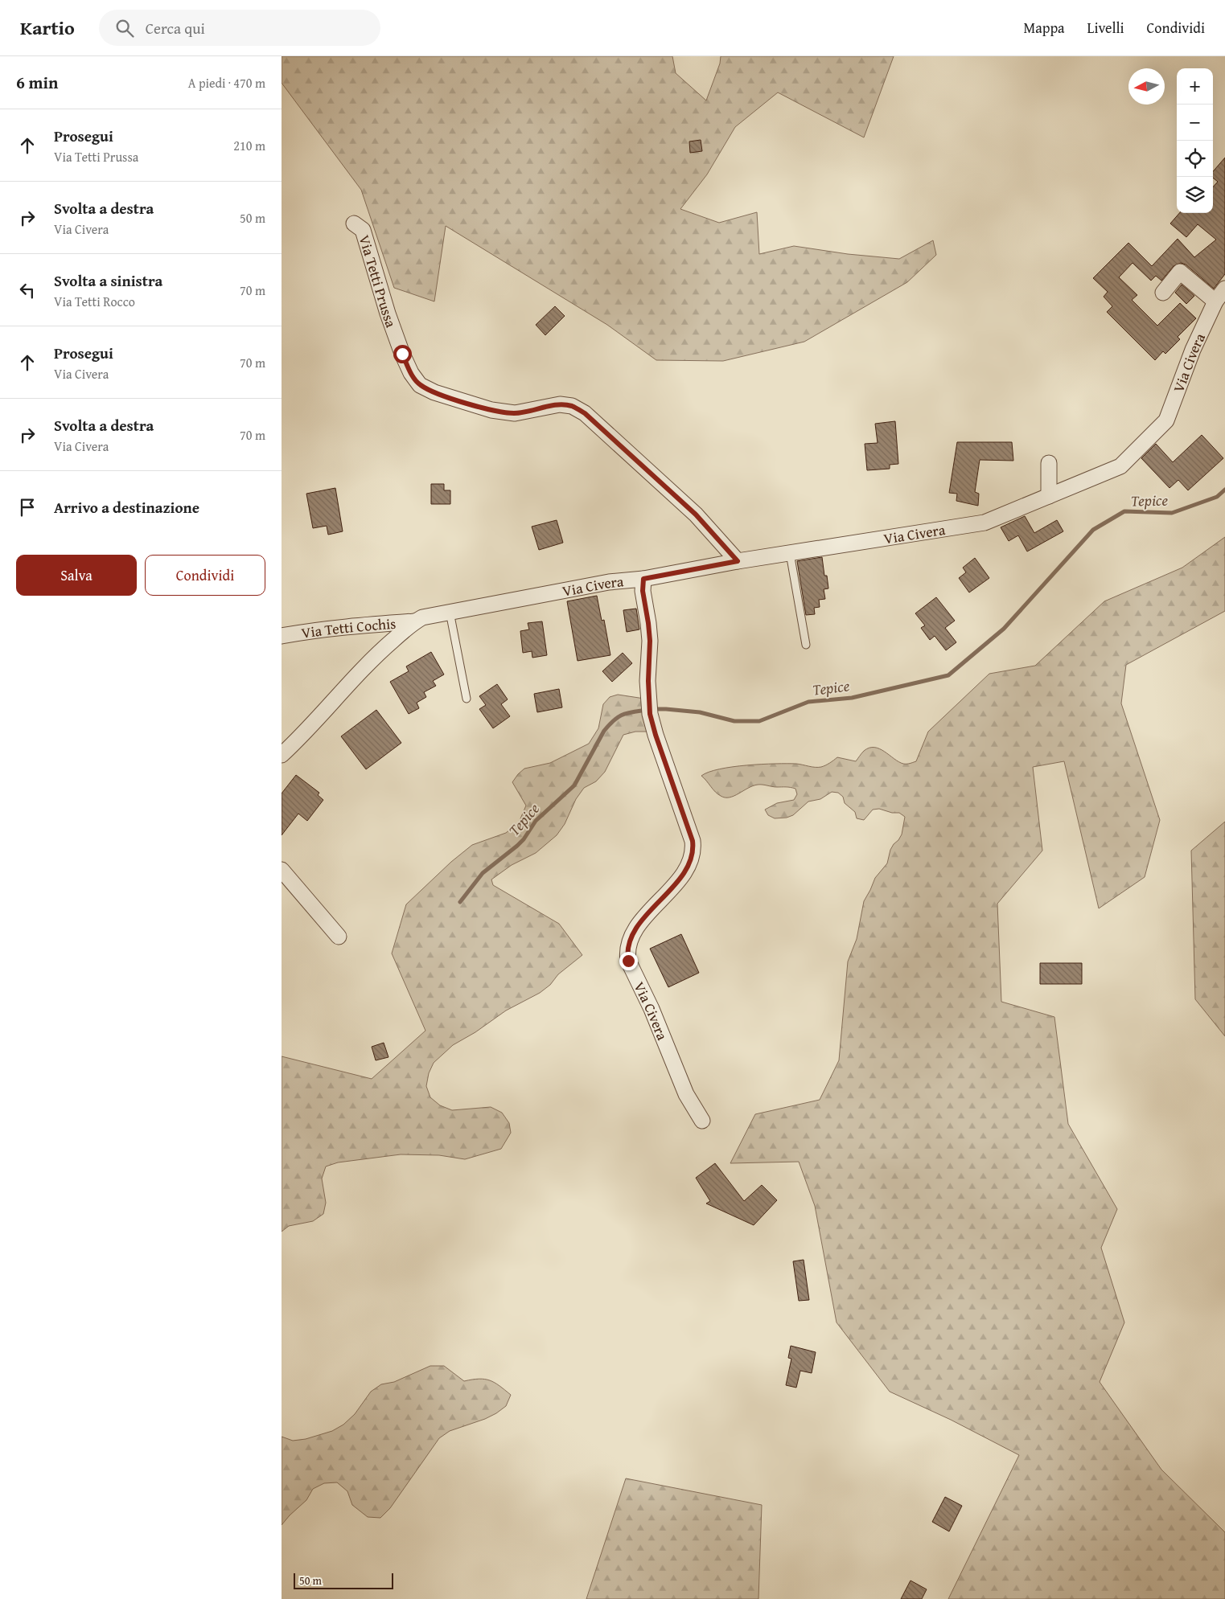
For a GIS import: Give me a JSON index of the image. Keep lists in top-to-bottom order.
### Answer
{
  "streets": {
    "street": ["Via Tetti Prussa", "Via Civera", "Via Tetti Cochis"]
  },
  "crossings": [
    ["Via Tetti Prussa", "Via Civera"],
    ["Via Civera", "Via Tetti Cochis"]
  ],
  "water": ["Tepice"],
  "scale_bar": "50 m",
  "north": "left",
  "page": {
    "header": "Kartio",
    "search": "Cerca qui",
    "nav": ["Mappa", "Livelli", "Condividi"],
    "heading": ["6 min", "A piedi · 470 m"],
    "map_buttons": ["+", "−"],
    "list": [
      ["Prosegui", "Via Tetti Prussa", "210 m"],
      ["Svolta a destra", "Via Civera", "50 m"],
      ["Svolta a sinistra", "Via Tetti Rocco", "70 m"],
      ["Prosegui", "Via Civera", "70 m"],
      ["Svolta a destra", "Via Civera", "70 m"],
      "Arrivo a destinazione"
    ],
    "buttons": ["Salva", "Condividi"],
    "scale": "50 m"
  }
}
